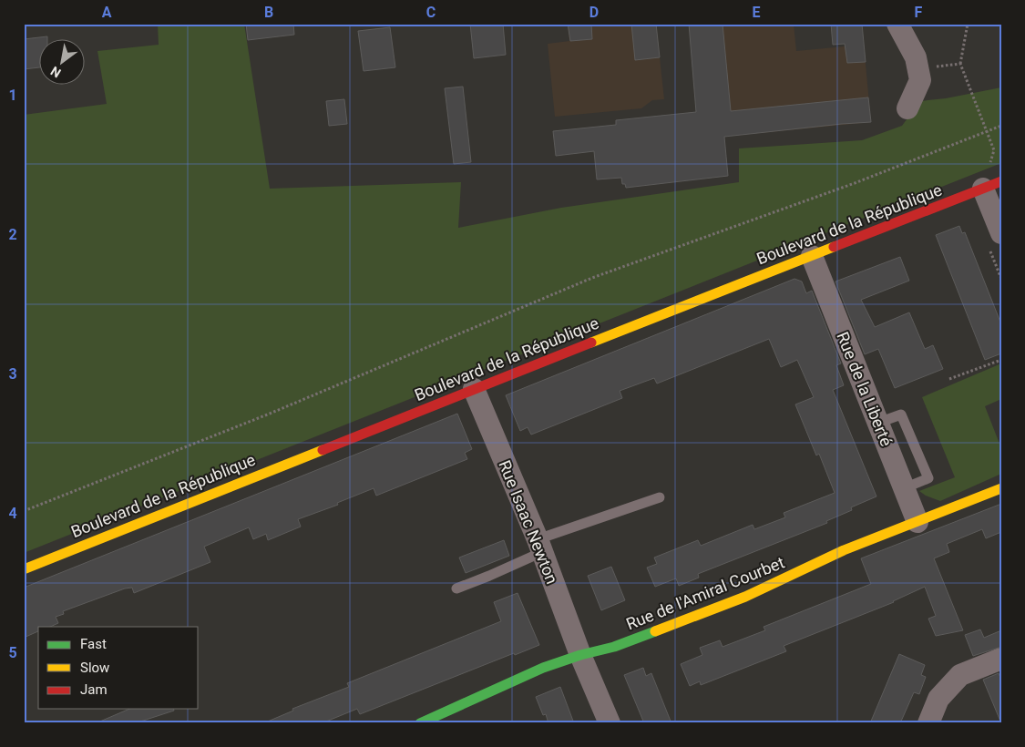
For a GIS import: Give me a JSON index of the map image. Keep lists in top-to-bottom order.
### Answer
{
  "streets": {
    "street": [
      "Boulevard de la République",
      "Rue de la Liberté",
      "Rue Isaac Newton",
      "Rue de l'Amiral Courbet"
    ]
  },
  "crossings": [
    ["Boulevard de la République", "Rue de la Liberté"],
    ["Boulevard de la République", "Rue Isaac Newton"],
    ["Rue de la Liberté", "Rue de l'Amiral Courbet"],
    ["Rue Isaac Newton", "Rue de l'Amiral Courbet"]
  ],
  "legend": ["Fast", "Slow", "Jam"],
  "north": "bottom left",
  "grid": {
    "columns": [
      "A",
      "B",
      "C",
      "D",
      "E",
      "F"
    ],
    "rows": [
      "1",
      "2",
      "3",
      "4",
      "5"
    ]
  }
}
